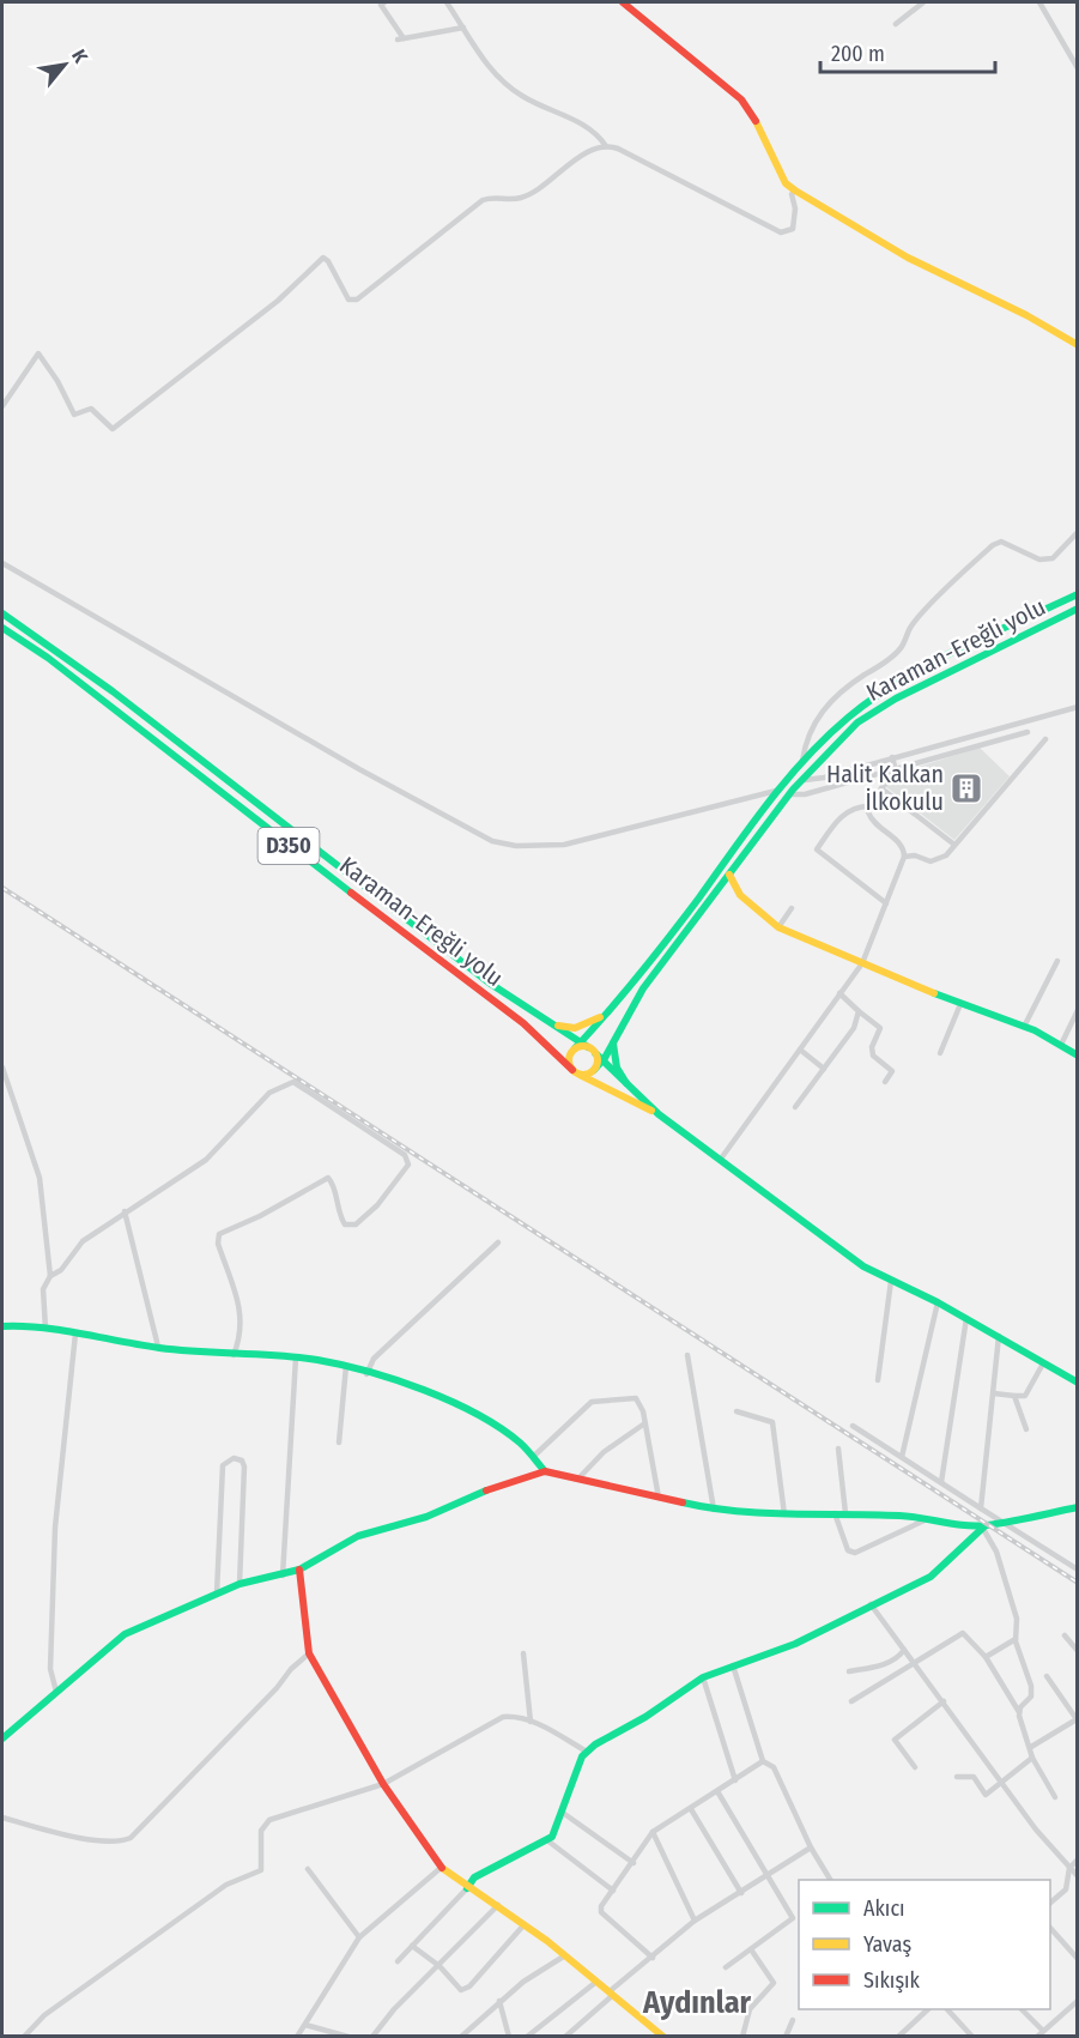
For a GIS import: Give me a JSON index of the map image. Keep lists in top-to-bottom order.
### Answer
{
  "streets": {
    "main road": ["Karaman-Ereğli yolu", "D350"]
  },
  "crossings": [
    ["Karaman-Ereğli yolu", "D350"]
  ],
  "districts": ["Aydınlar"],
  "places": {
    "building": ["Halit Kalkan İlkokulu"]
  },
  "legend": ["Akıcı", "Yavaş", "Sıkışık"],
  "scale_bar": "200 m",
  "north": "top right"
}
